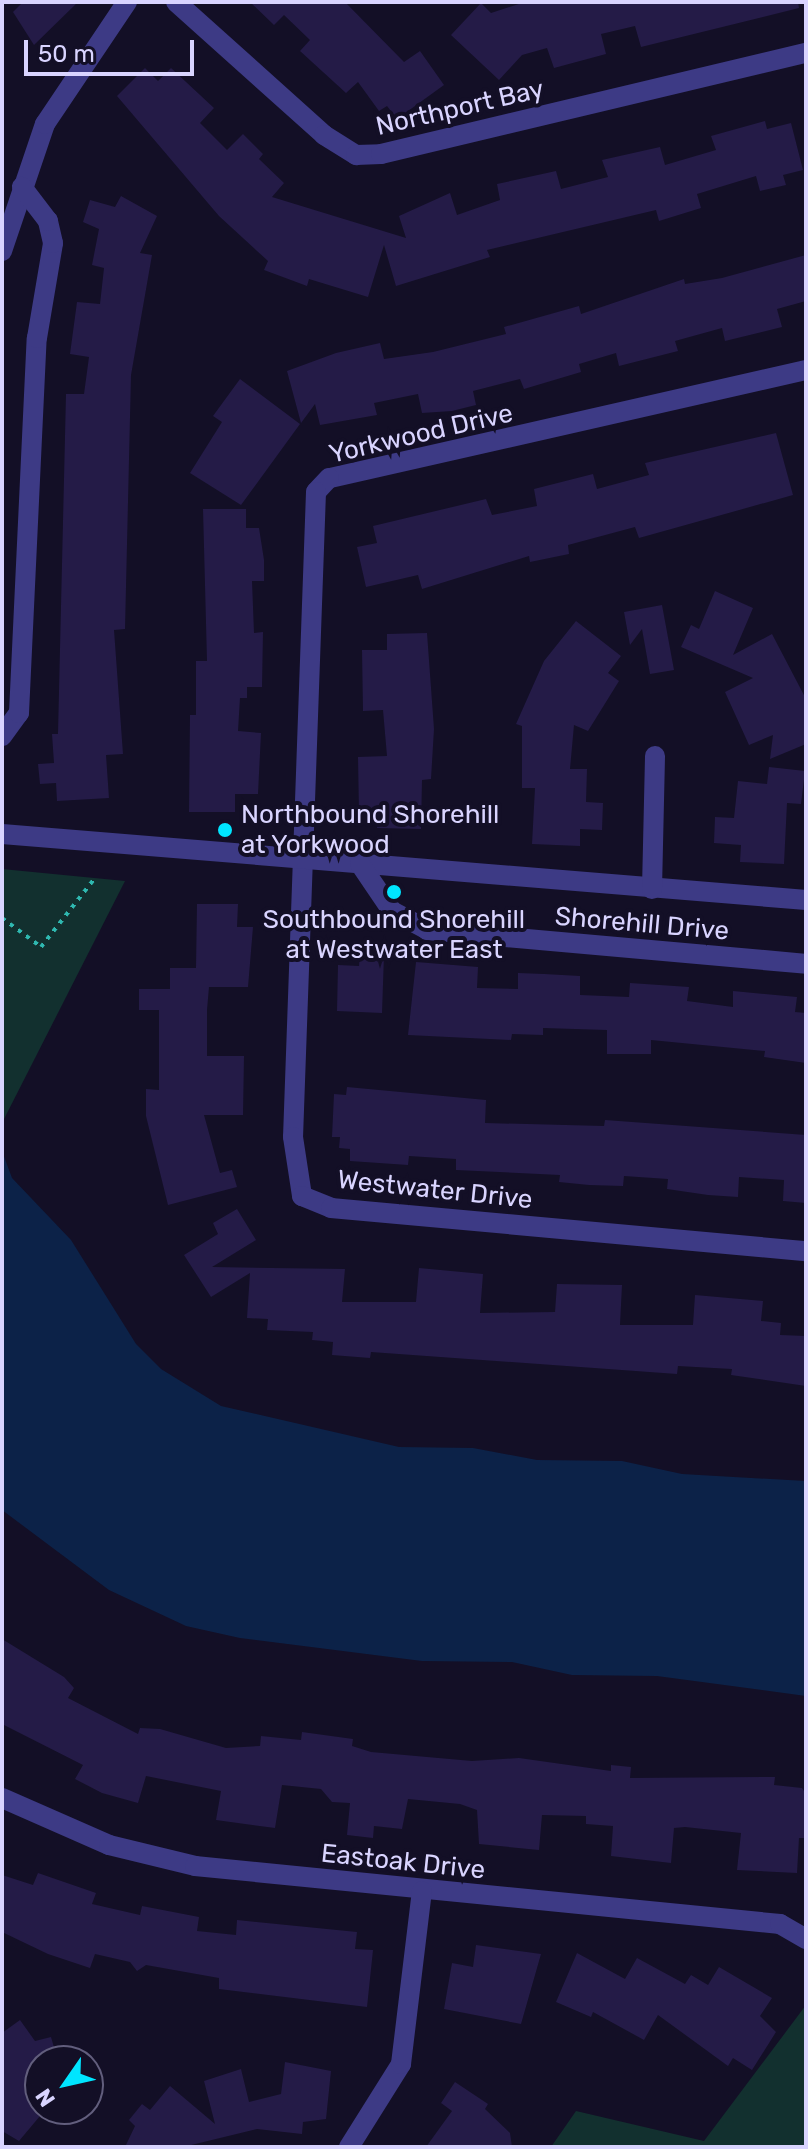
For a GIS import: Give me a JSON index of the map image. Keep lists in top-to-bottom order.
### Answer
{
  "streets": {
    "street": [
      "Northport Bay",
      "Yorkwood Drive",
      "Shorehill Drive",
      "Westwater Drive",
      "Eastoak Drive"
    ]
  },
  "crossings": [
    ["Yorkwood Drive", "Shorehill Drive"],
    ["Yorkwood Drive", "Westwater Drive"],
    ["Shorehill Drive", "Westwater Drive"]
  ],
  "places": ["Northbound Shorehill at Yorkwood", "Southbound Shorehill at Westwater East"],
  "scale_bar": "50 m",
  "north": "bottom left"
}
